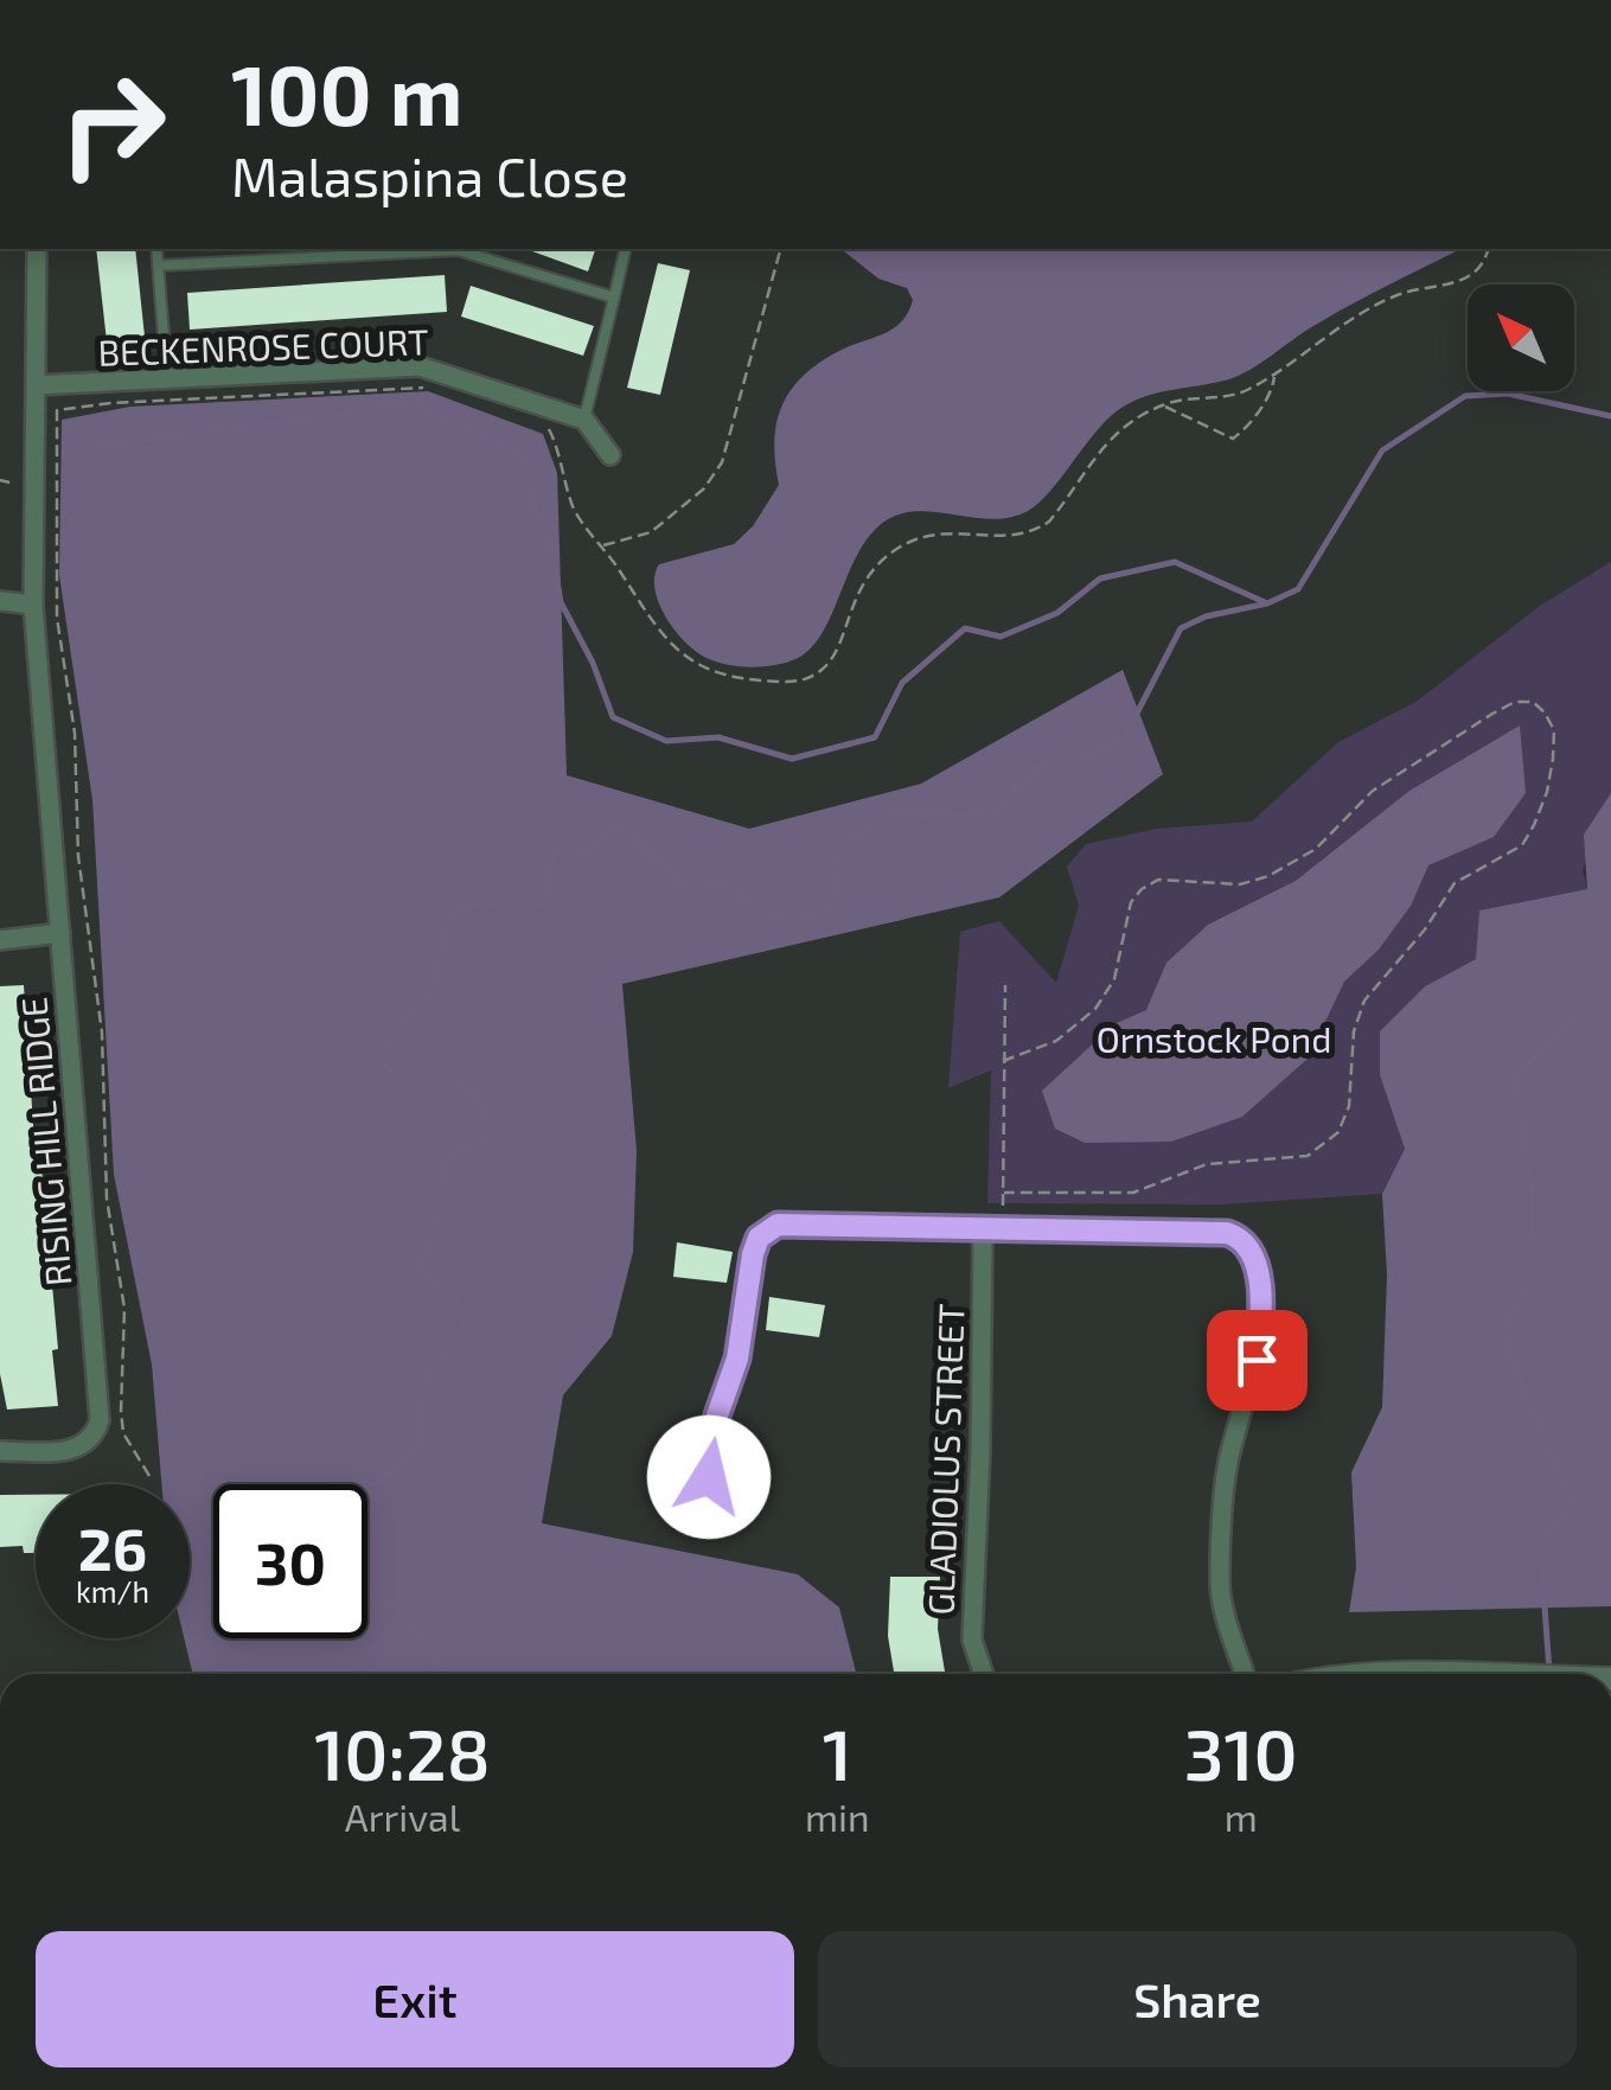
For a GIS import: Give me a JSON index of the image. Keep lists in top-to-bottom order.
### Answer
{
  "streets": {
    "street": ["BECKENROSE COURT", "RISING HILL RIDGE", "GLADIOLUS STREET"]
  },
  "crossings": [
    ["BECKENROSE COURT", "RISING HILL RIDGE"]
  ],
  "parks": ["Ornstock Pond"],
  "north": "top left",
  "page": {
    "turn": ["100 m", "Malaspina Close"],
    "speed": "26 km/h",
    "limit": "30",
    "eta": [
      "10:28",
      "Arrival",
      "1",
      "min",
      "310",
      "m"
    ],
    "buttons": ["Exit", "Share"]
  }
}
